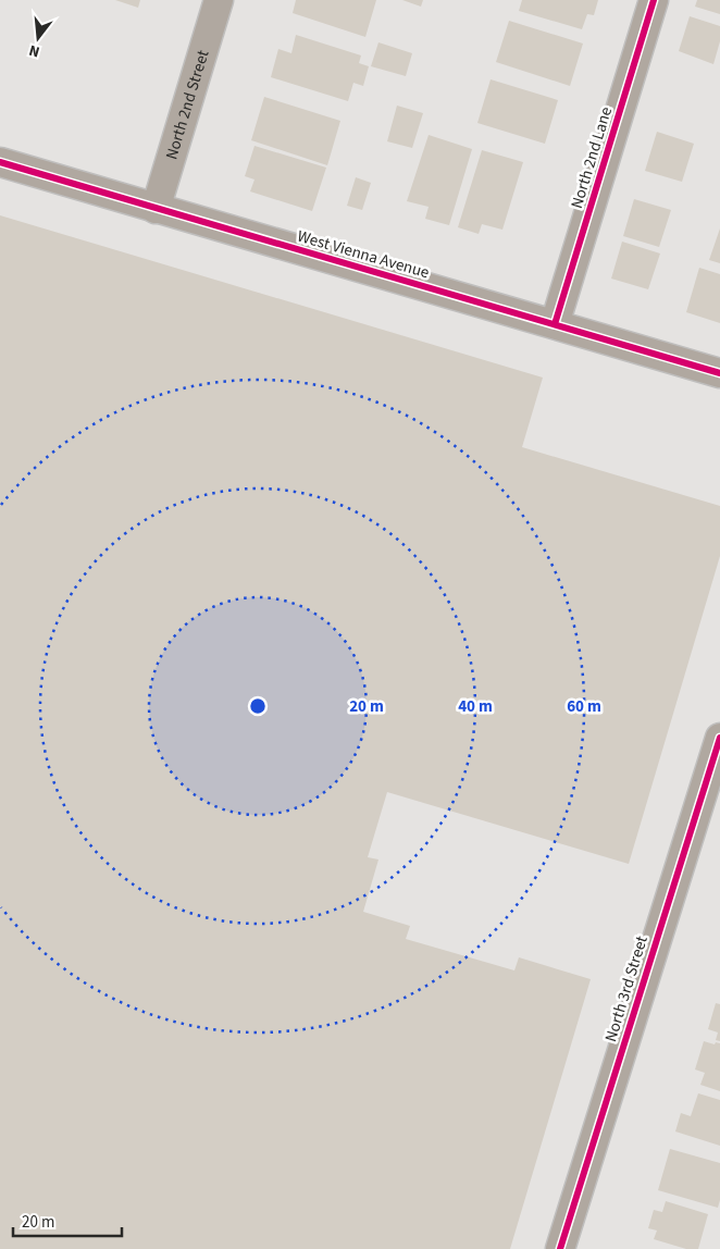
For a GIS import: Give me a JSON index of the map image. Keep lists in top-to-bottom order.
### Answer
{
  "streets": {
    "street": [
      "North 2nd Street",
      "North 2nd Lane",
      "West Vienna Avenue",
      "North 3rd Street"
    ]
  },
  "crossings": [
    ["North 2nd Street", "West Vienna Avenue"],
    ["North 2nd Lane", "West Vienna Avenue"]
  ],
  "scale_bar": "20 m",
  "north": "bottom",
  "rings": ["20 m", "40 m", "60 m"]
}
